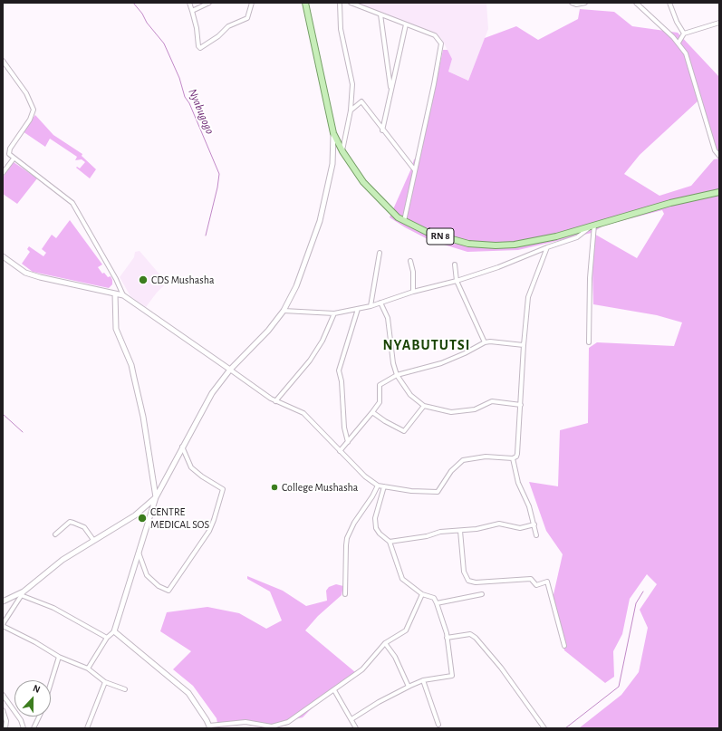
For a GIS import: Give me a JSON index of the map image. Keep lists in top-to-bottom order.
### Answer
{
  "streets": {
    "main road": ["RN 8"]
  },
  "districts": ["NYABUTUTSI"],
  "water": ["Nyabugogo"],
  "places": ["CDS Mushasha", "College Mushasha", "CENTRE MEDICAL SOS"],
  "north": "top"
}
